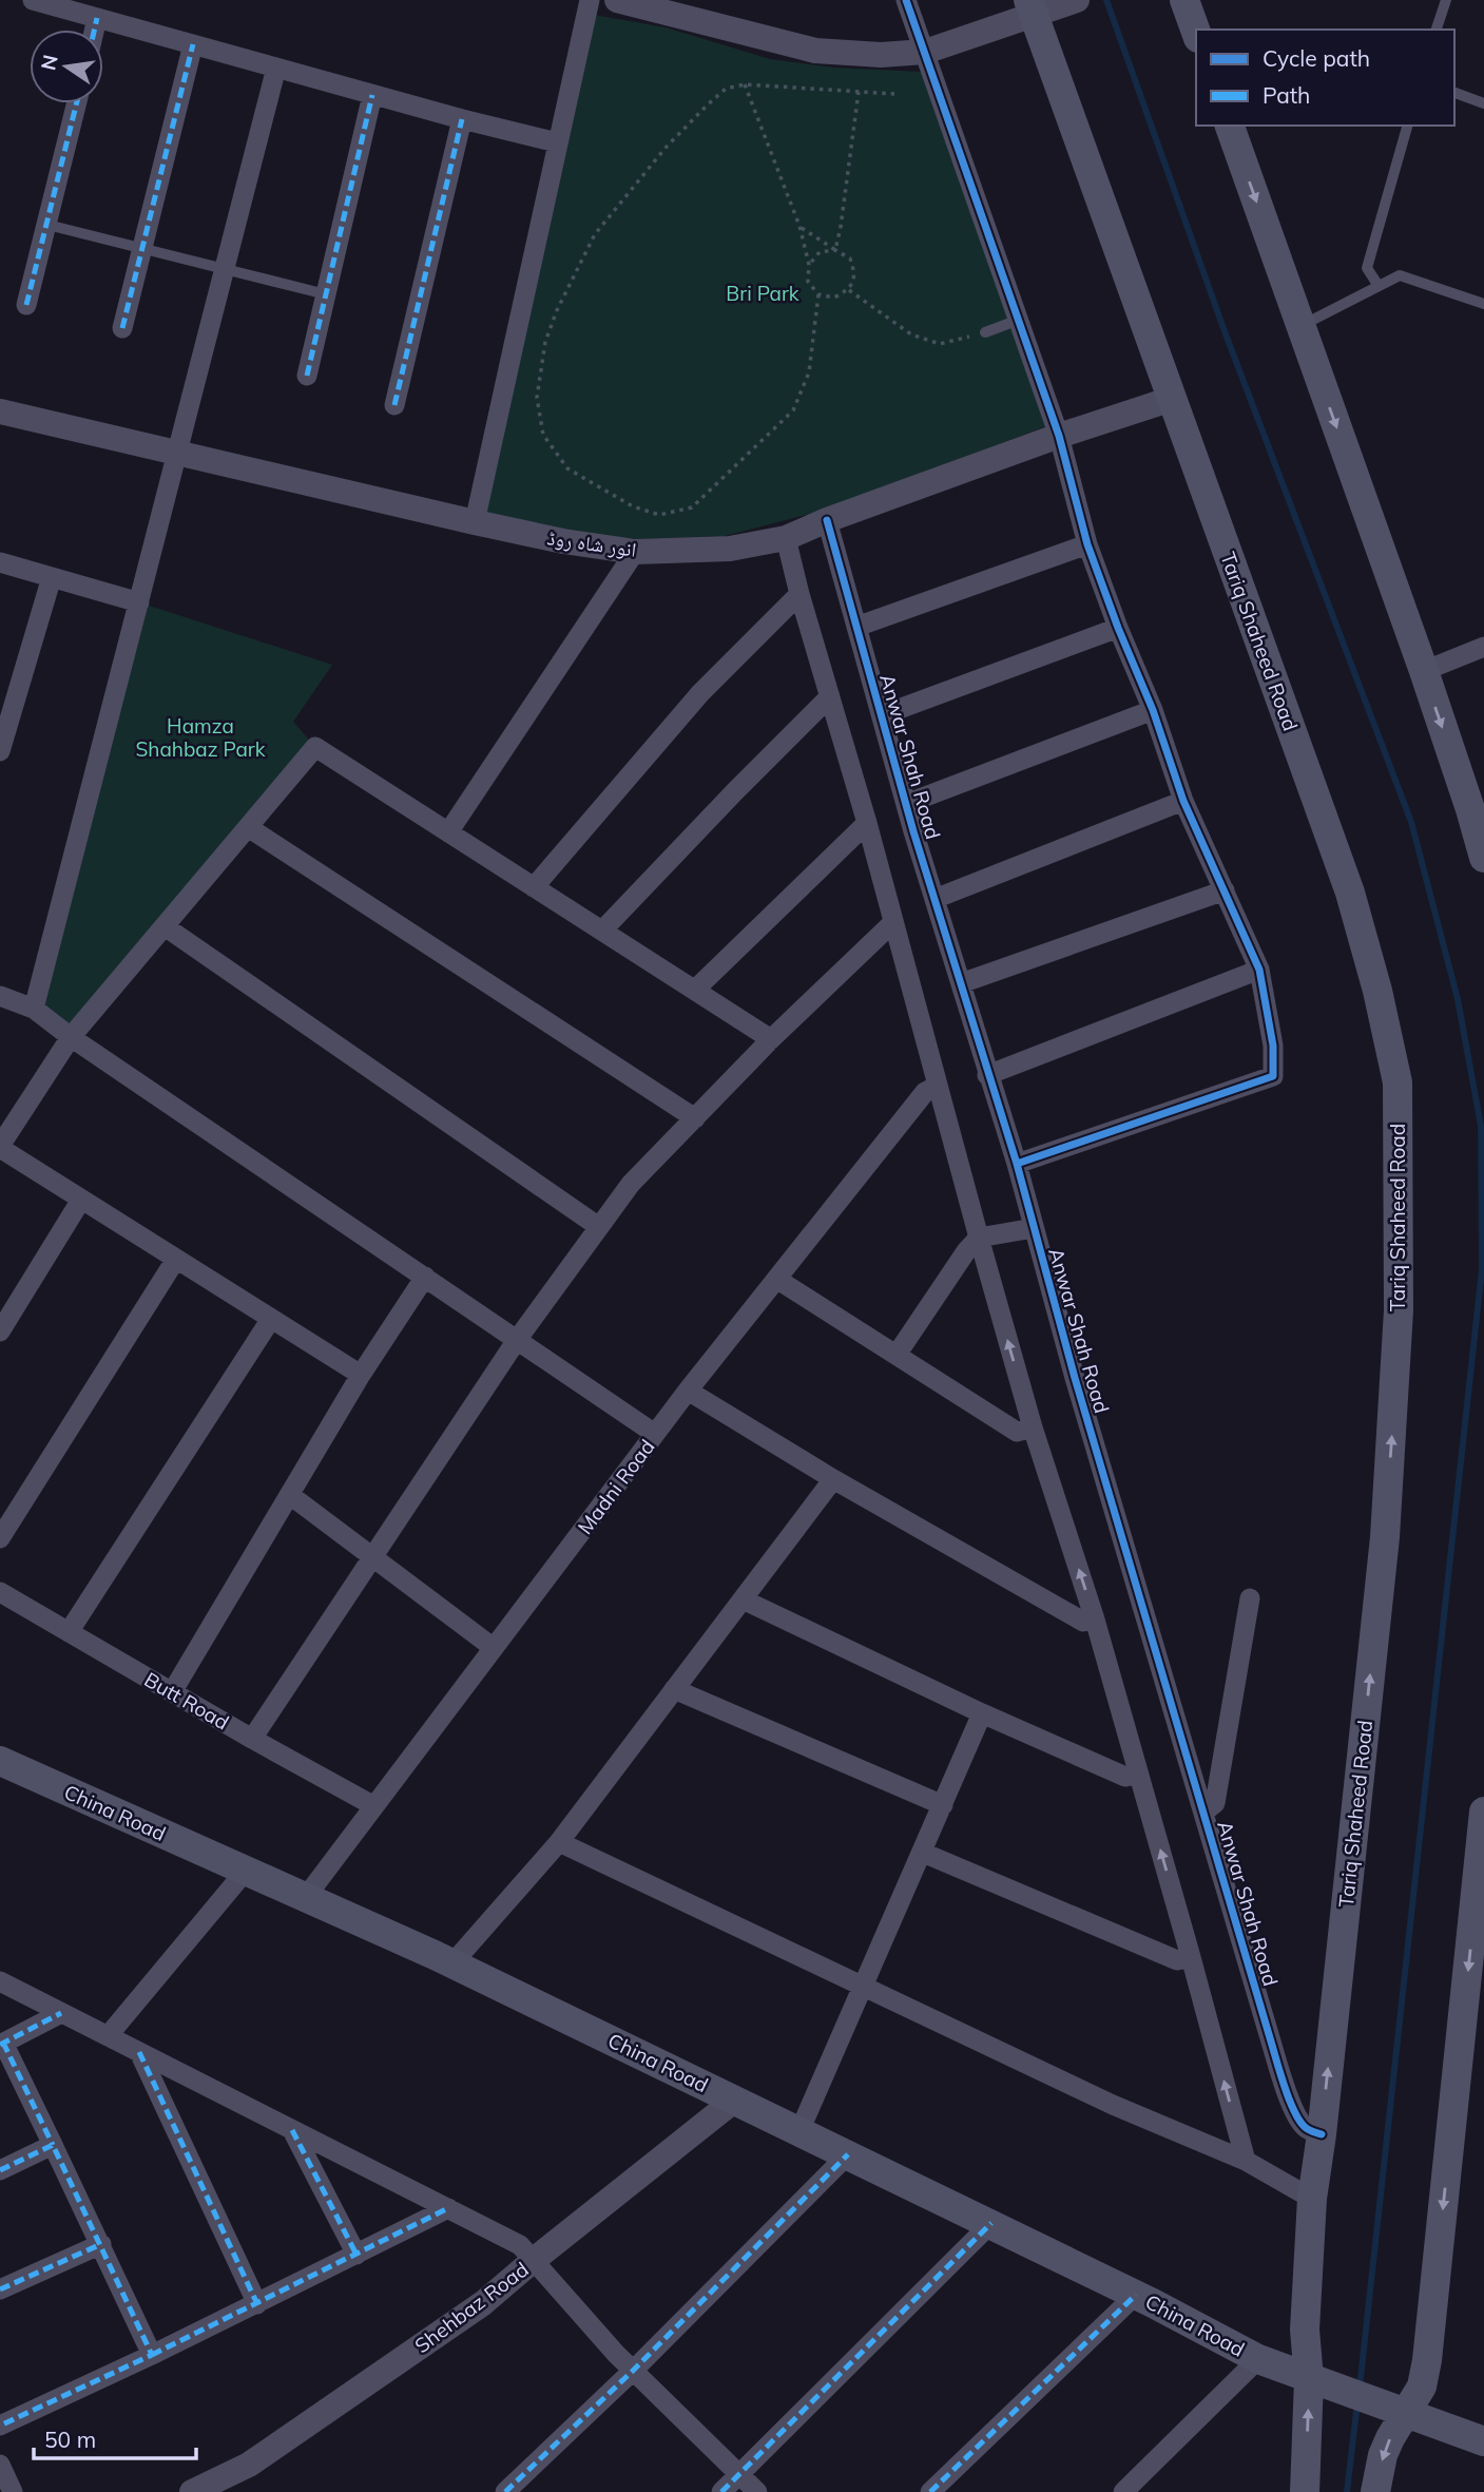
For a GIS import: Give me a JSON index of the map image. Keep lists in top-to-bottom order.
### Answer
{
  "streets": {
    "main road": ["Tariq Shaheed Road", "China Road"],
    "street": [
      "انور شاہ روڈ",
      "Anwar Shah Road",
      "Madni Road",
      "Butt Road",
      "Shehbaz Road"
    ]
  },
  "crossings": [
    ["انور شاہ روڈ", "Tariq Shaheed Road"],
    ["انور شاہ روڈ", "Anwar Shah Road"],
    ["Tariq Shaheed Road", "Anwar Shah Road"],
    ["Tariq Shaheed Road", "China Road"],
    ["Madni Road", "Butt Road"],
    ["Madni Road", "China Road"],
    ["China Road", "Shehbaz Road"]
  ],
  "parks": ["Bri Park", "Hamza Shahbaz Park"],
  "legend": ["Cycle path", "Path"],
  "scale_bar": "50 m",
  "north": "left"
}
